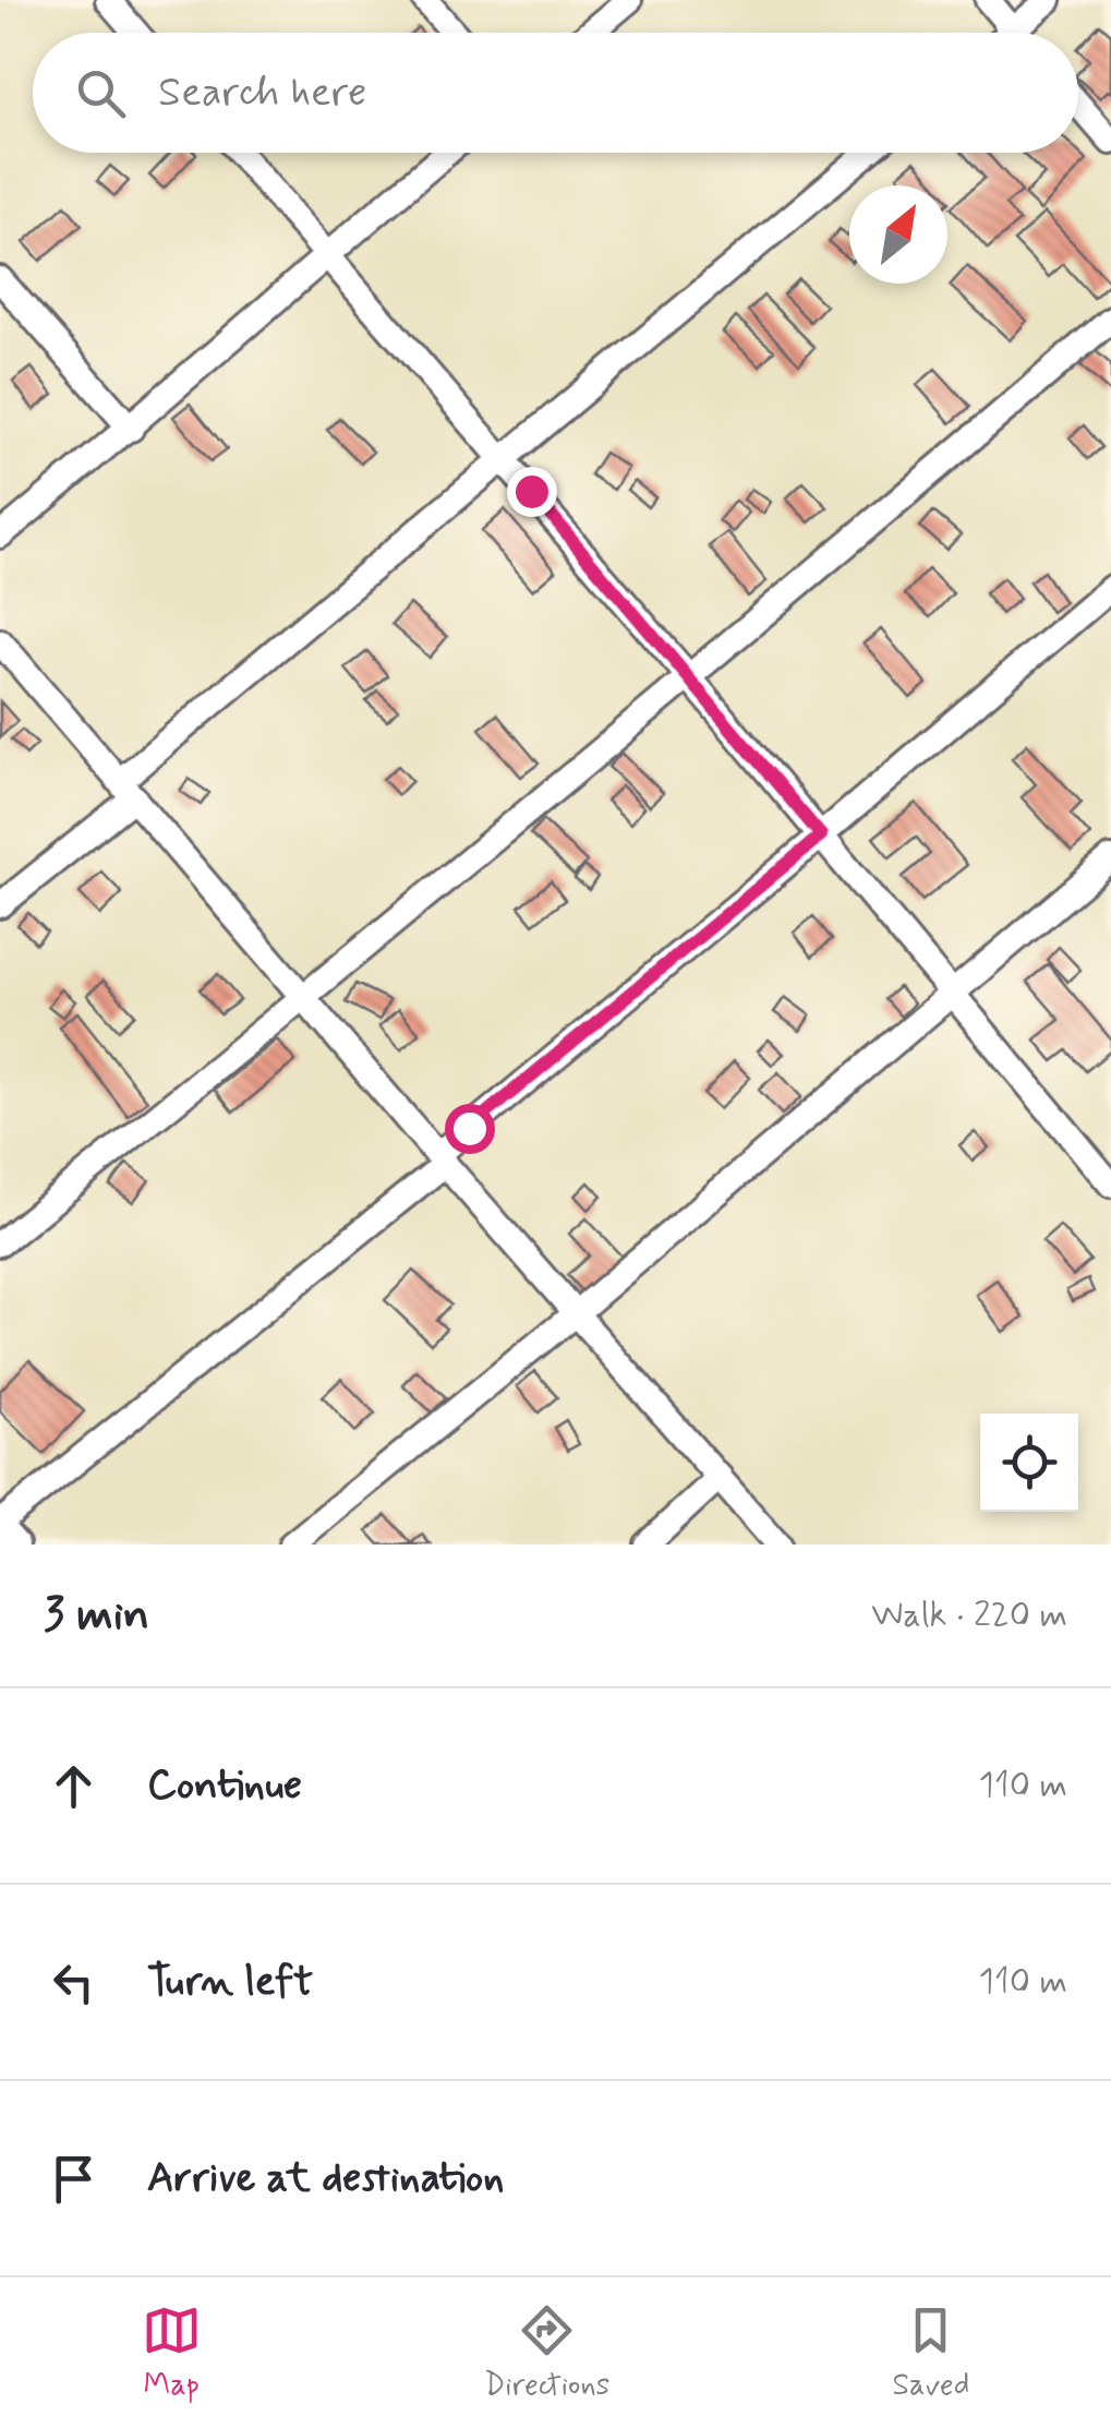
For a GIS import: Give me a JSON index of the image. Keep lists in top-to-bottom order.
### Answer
{
  "north": "top right",
  "page": {
    "search": "Search here",
    "heading": ["3 min", "Walk · 220 m"],
    "list": [
      ["Continue", "110 m"],
      ["Turn left", "110 m"],
      "Arrive at destination"
    ],
    "nav": ["Map", "Directions", "Saved"]
  }
}
